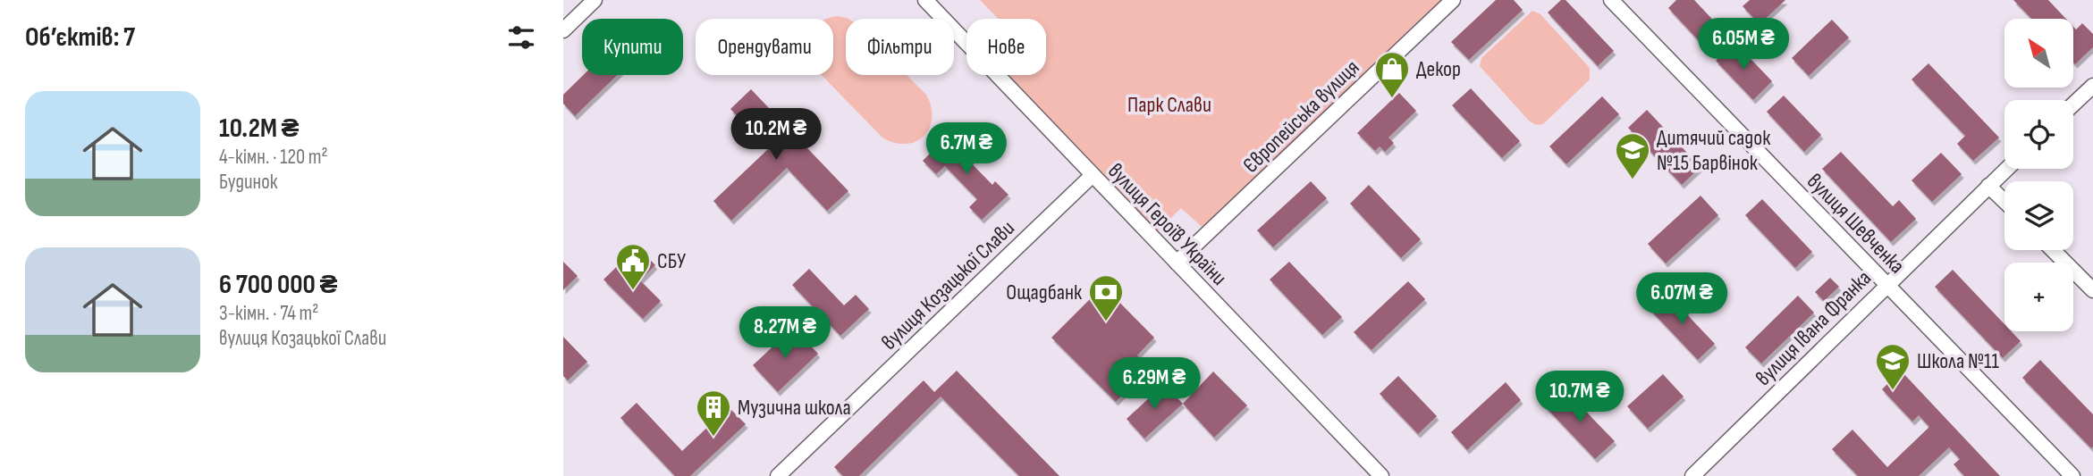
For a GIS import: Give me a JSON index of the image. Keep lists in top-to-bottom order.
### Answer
{
  "streets": {
    "street": [
      "Європейська вулиця",
      "вулиця Шевченка",
      "вулиця Героїв України",
      "вулиця Козацької Слави",
      "вулиця Івана Франка"
    ]
  },
  "crossings": [
    ["Європейська вулиця", "вулиця Героїв України"],
    ["вулиця Шевченка", "вулиця Івана Франка"],
    ["вулиця Героїв України", "вулиця Козацької Слави"]
  ],
  "parks": ["Парк Слави"],
  "places": {
    "shop": ["Декор"],
    "school or university": ["Дитячий садок №15 Барвінок", "Школа №11"],
    "public building": ["СБУ"],
    "bank": ["Ощадбанк"],
    "building": ["Музична школа"]
  },
  "north": "top left",
  "page": {
    "heading": "Об’єктів: 7",
    "price": [
      "6.05M ₴",
      "10.2M ₴",
      "6.7M ₴",
      "6.07M ₴",
      "8.27M ₴",
      "6.29M ₴",
      "10.7M ₴"
    ],
    "map_buttons": "+",
    "chip": [
      "Купити",
      "Орендувати",
      "Фільтри",
      "Нове"
    ],
    "list": [
      {
        "name": "10.2M ₴",
        "note": "4-кімн. · 120 m² · Будинок"
      },
      {
        "name": "6 700 000 ₴",
        "note": "3-кімн. · 74 m² · вулиця Козацької Слави"
      }
    ]
  }
}
